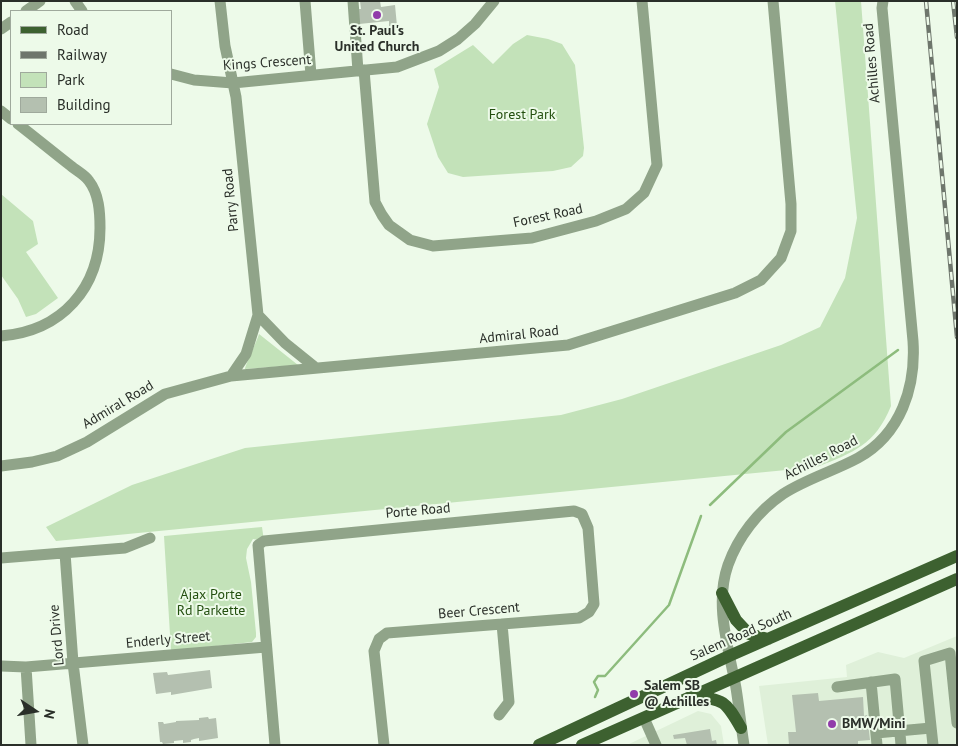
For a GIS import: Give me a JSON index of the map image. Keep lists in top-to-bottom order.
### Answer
{
  "streets": {
    "main road": ["Salem Road South"],
    "street": [
      "Kings Crescent",
      "Achilles Road",
      "Parry Road",
      "Forest Road",
      "Admiral Road",
      "Porte Road",
      "Beer Crescent",
      "Lord Drive",
      "Enderly Street"
    ]
  },
  "crossings": [
    ["Kings Crescent", "Parry Road"],
    ["Kings Crescent", "Forest Road"],
    ["Achilles Road", "Salem Road South"],
    ["Parry Road", "Admiral Road"],
    ["Porte Road", "Beer Crescent"],
    ["Porte Road", "Enderly Street"],
    ["Lord Drive", "Enderly Street"]
  ],
  "parks": ["Forest Park", "Ajax Porte Rd Parkette"],
  "places": ["St. Paul's United Church", "Salem SB @ Achilles", "BMW/Mini"],
  "legend": [
    "Road",
    "Railway",
    "Park",
    "Building"
  ],
  "north": "right"
}
